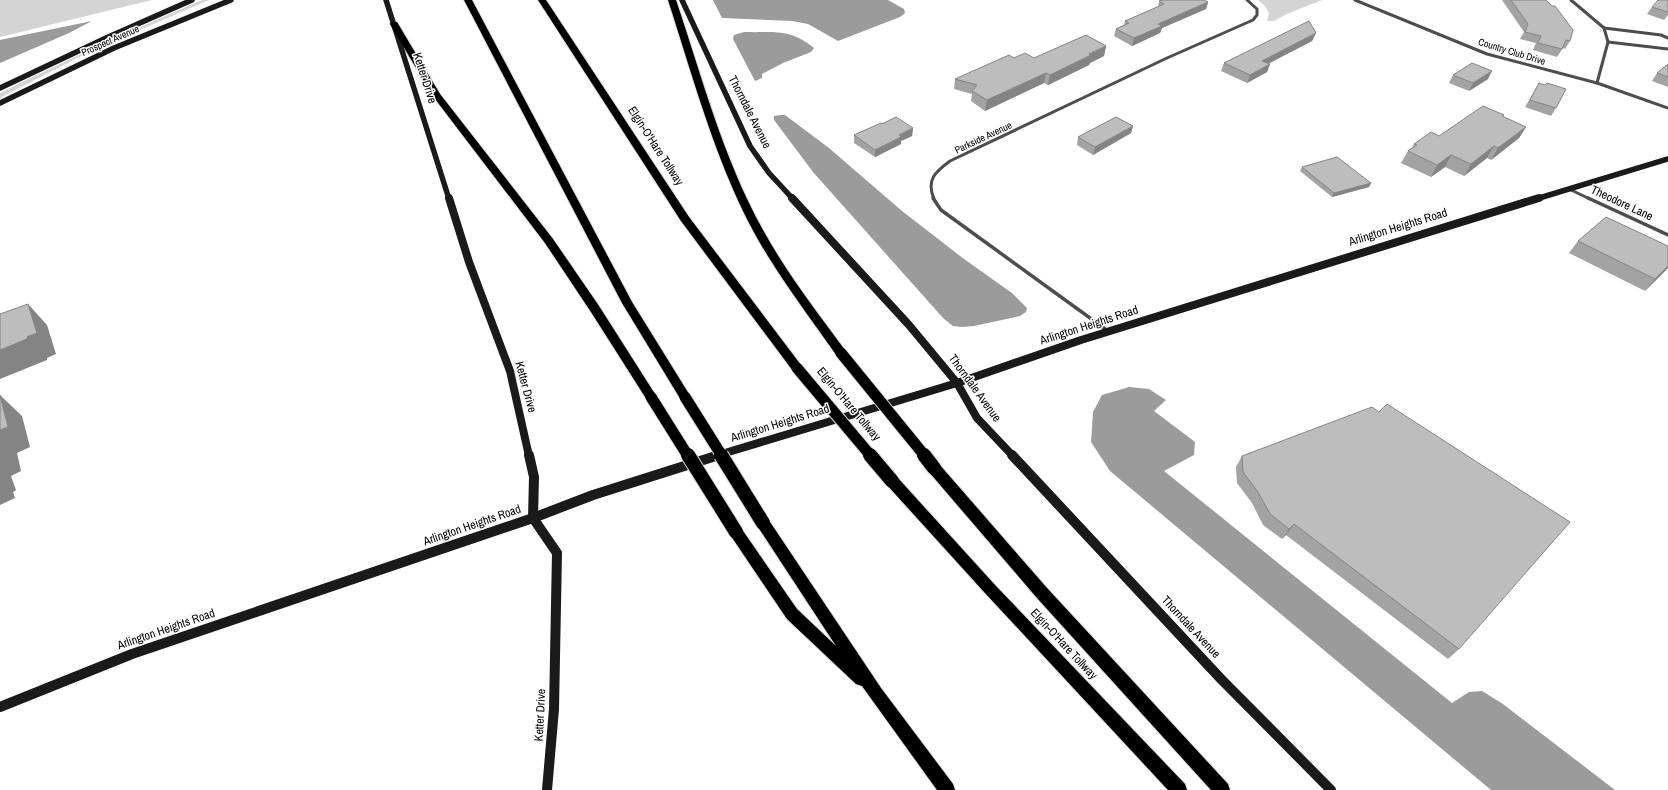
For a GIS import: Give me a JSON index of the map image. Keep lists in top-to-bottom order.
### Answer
{
  "streets": {
    "highway": ["Elgin-O'Hare Tollway"],
    "street": [
      "Prospect Avenue",
      "Country Club Drive",
      "Ketter Drive",
      "Thorndale Avenue",
      "Parkside Avenue",
      "Theodore Lane",
      "Arlington Heights Road"
    ]
  },
  "crossings": [
    ["Ketter Drive", "Arlington Heights Road"],
    ["Thorndale Avenue", "Arlington Heights Road"],
    ["Parkside Avenue", "Arlington Heights Road"],
    ["Theodore Lane", "Arlington Heights Road"]
  ]
}
